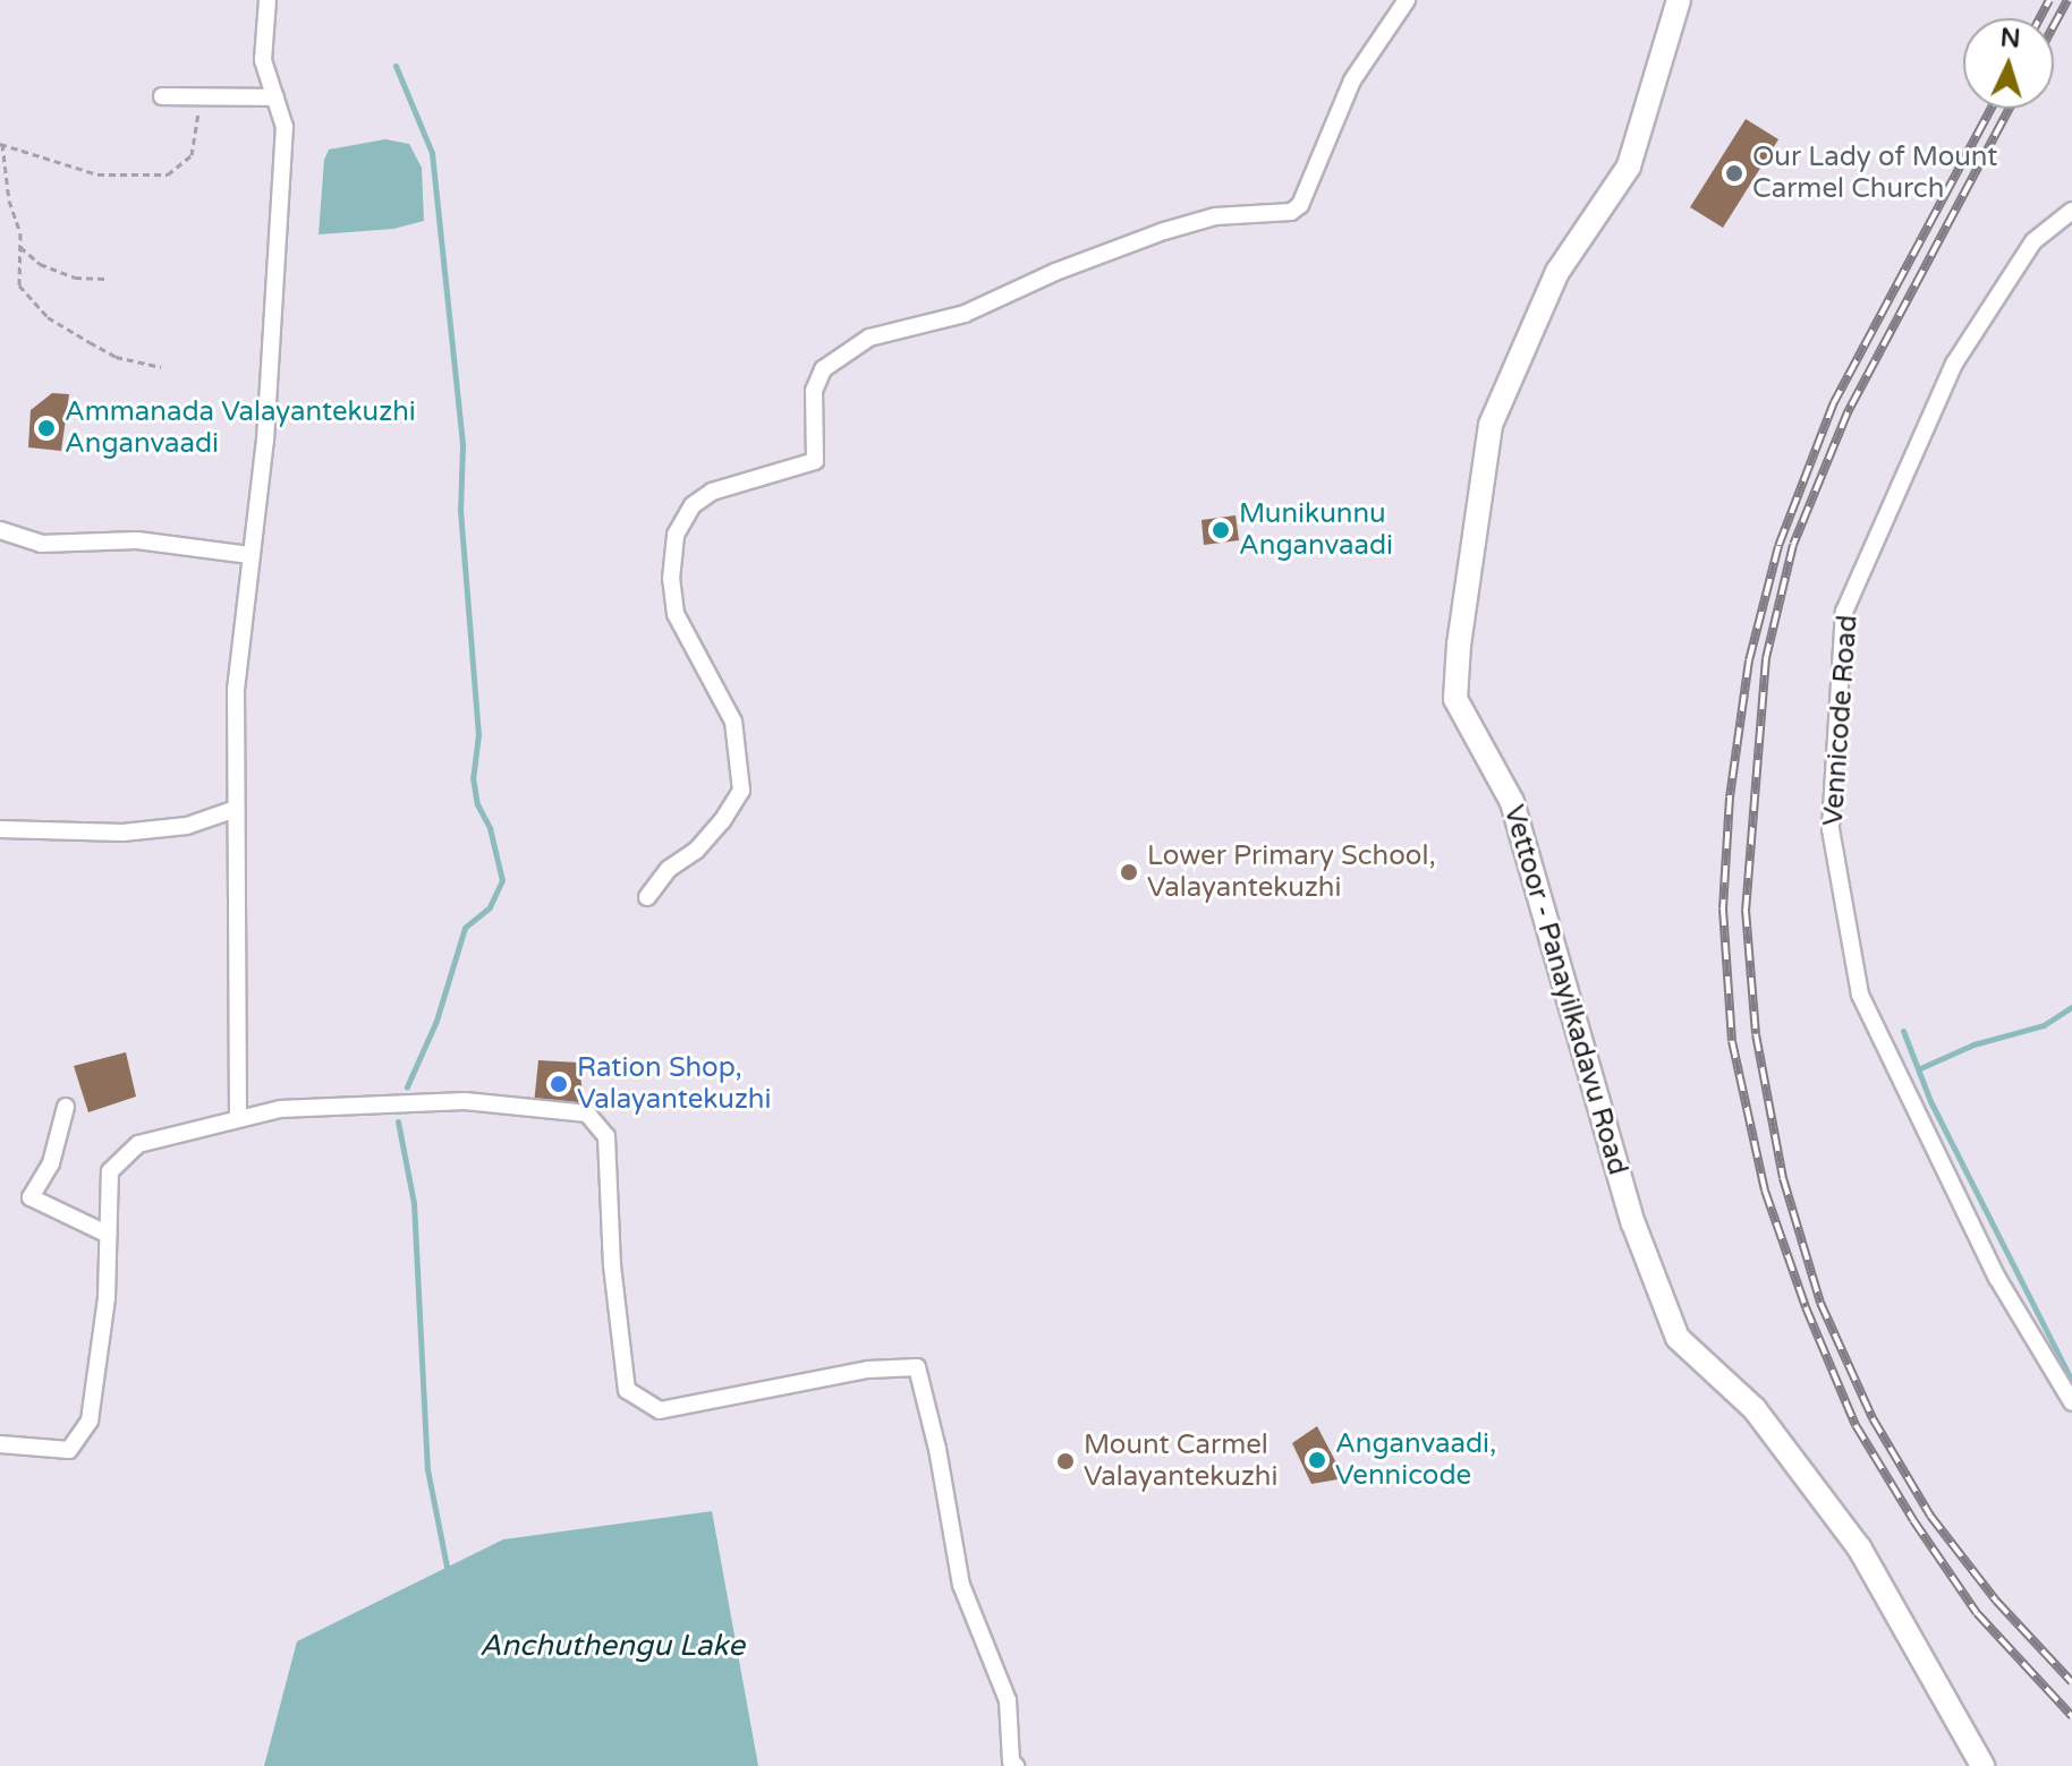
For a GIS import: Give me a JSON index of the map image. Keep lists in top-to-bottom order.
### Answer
{
  "streets": {
    "main road": ["Vettoor - Panayilkadavu Road"],
    "street": ["Vennicode Road"]
  },
  "water": ["Anchuthengu Lake"],
  "places": [
    "Our Lady of Mount Carmel Church",
    "Ammanada Valayantekuzhi Anganvaadi",
    "Munikunnu Anganvaadi",
    "Lower Primary School, Valayantekuzhi",
    "Ration Shop, Valayantekuzhi",
    "Anganvaadi, Vennicode",
    "Mount Carmel Valayantekuzhi"
  ],
  "north": "top"
}
